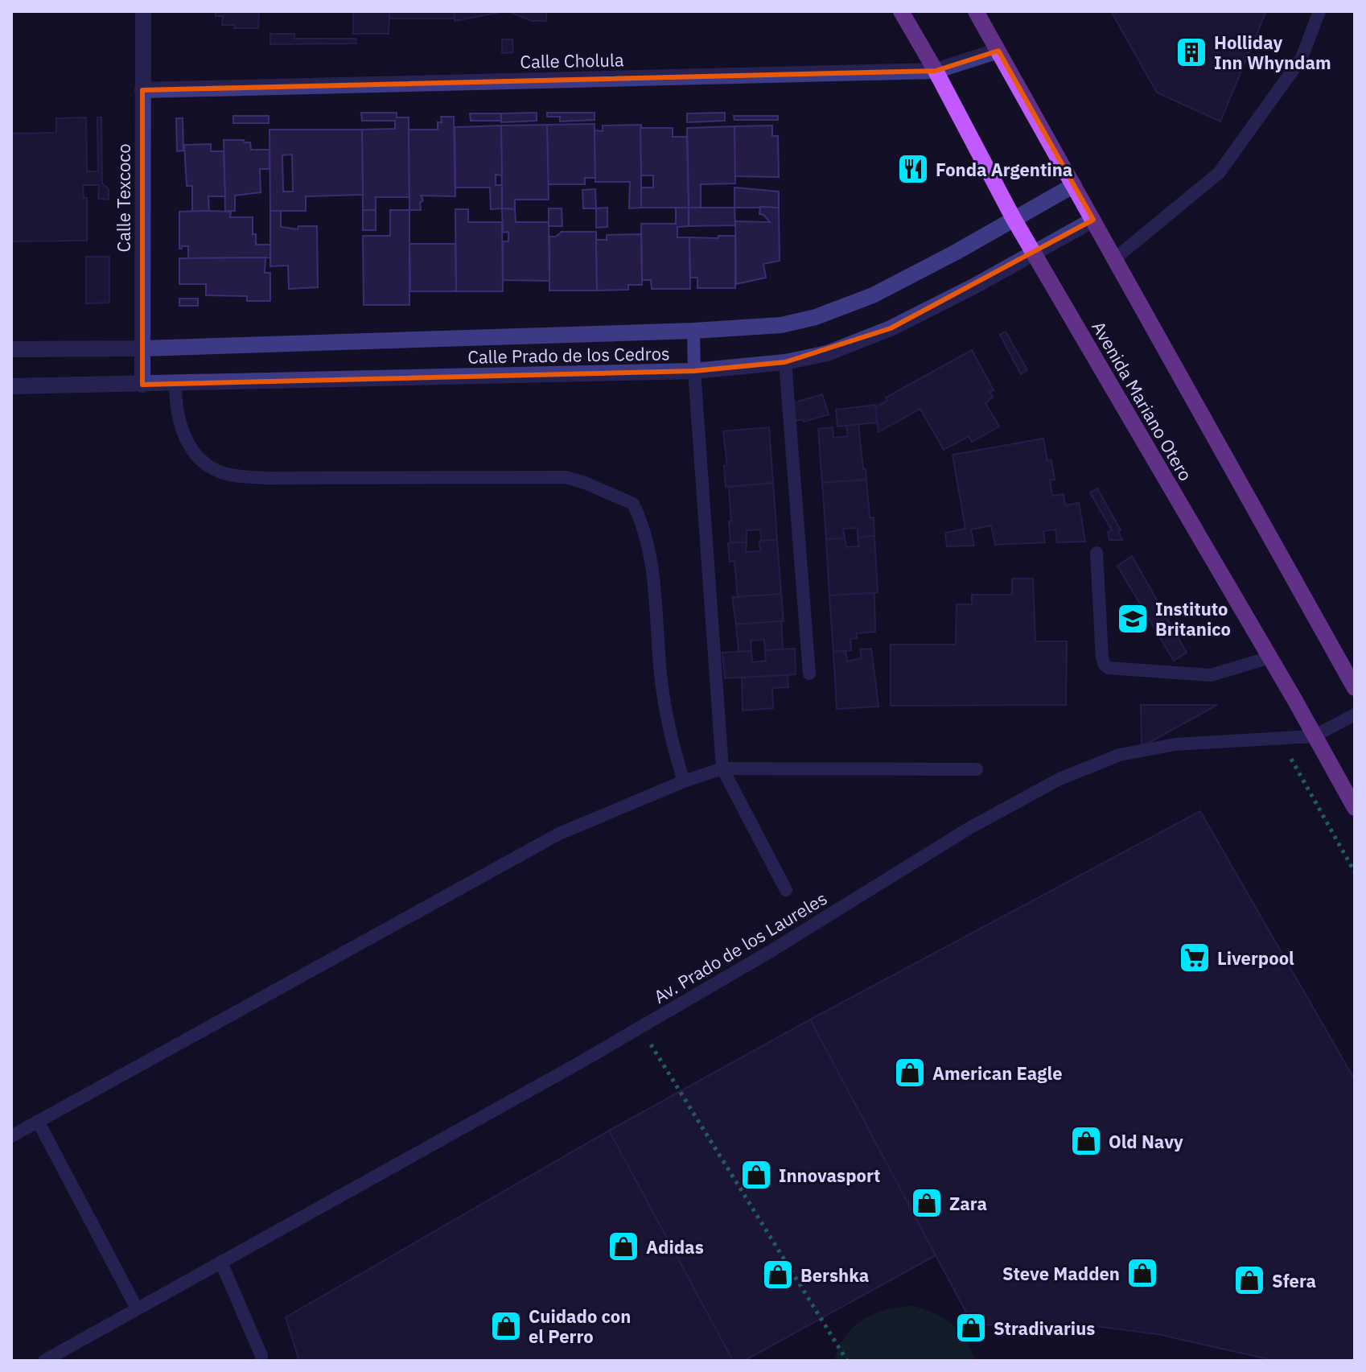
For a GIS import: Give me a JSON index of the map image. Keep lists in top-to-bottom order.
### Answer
{
  "streets": {
    "main road": ["Avenida Mariano Otero"],
    "street": ["Calle Cholula", "Calle Texcoco", "Calle Prado de los Cedros"],
    "lane": ["Av. Prado de los Laureles"]
  },
  "crossings": [
    ["Calle Cholula", "Calle Texcoco"],
    ["Calle Cholula", "Avenida Mariano Otero"],
    ["Calle Texcoco", "Calle Prado de los Cedros"],
    ["Calle Prado de los Cedros", "Avenida Mariano Otero"],
    ["Avenida Mariano Otero", "Av. Prado de los Laureles"]
  ],
  "places": {
    "building": ["Holliday Inn Whyndam"],
    "restaurant": ["Fonda Argentina"],
    "school or university": ["Instituto Britanico"],
    "supermarket": ["Liverpool"],
    "shop": [
      "American Eagle",
      "Old Navy",
      "Innovasport",
      "Zara",
      "Adidas",
      "Steve Madden",
      "Bershka",
      "Sfera",
      "Cuidado con el Perro",
      "Stradivarius"
    ]
  }
}
